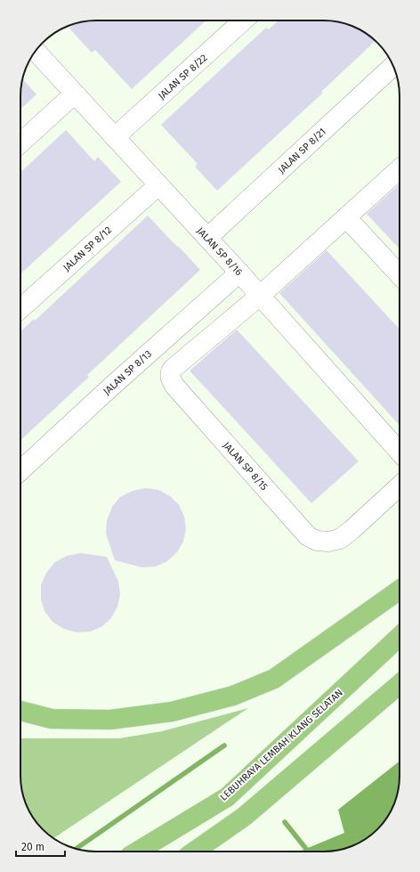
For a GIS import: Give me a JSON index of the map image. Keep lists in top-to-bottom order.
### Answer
{
  "streets": {
    "highway": ["LEBUHRAYA LEMBAH KLANG SELATAN"],
    "street": [
      "JALAN SP 8/22",
      "JALAN SP 8/21",
      "JALAN SP 8/12",
      "JALAN SP 8/16",
      "JALAN SP 8/13",
      "JALAN SP 8/15"
    ]
  },
  "crossings": [
    ["JALAN SP 8/22", "JALAN SP 8/16"],
    ["JALAN SP 8/21", "JALAN SP 8/16"],
    ["JALAN SP 8/12", "JALAN SP 8/16"],
    ["JALAN SP 8/16", "JALAN SP 8/13"],
    ["JALAN SP 8/16", "JALAN SP 8/15"]
  ],
  "scale_bar": "20 m"
}
